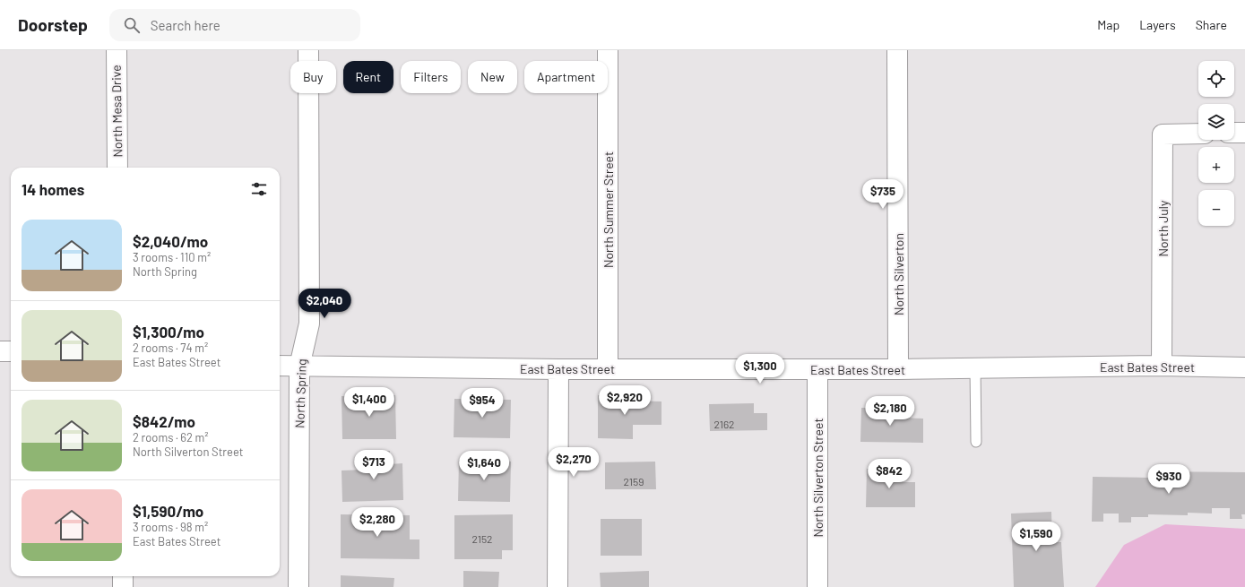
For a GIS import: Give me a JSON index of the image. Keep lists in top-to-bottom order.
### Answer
{
  "streets": {
    "street": [
      "North Mesa Drive",
      "North Summer Street",
      "North July",
      "North Silverton",
      "East Bates Street",
      "North Spring",
      "North Silverton Street"
    ]
  },
  "crossings": [
    ["North Summer Street", "East Bates Street"],
    ["North July", "East Bates Street"],
    ["North Silverton", "East Bates Street"],
    ["East Bates Street", "North Spring"],
    ["East Bates Street", "North Silverton Street"]
  ],
  "house_numbers": ["2162", "2159", "2152"],
  "page": {
    "header": "Doorstep",
    "search": "Search here",
    "nav": ["Map", "Layers", "Share"],
    "map_buttons": ["+", "−"],
    "chip": [
      "Buy",
      "Rent",
      "Filters",
      "New",
      "Apartment"
    ],
    "heading": "14 homes",
    "price": [
      "$735",
      "$2,040",
      "$1,300",
      "$2,920",
      "$1,400",
      "$954",
      "$2,180",
      "$2,270",
      "$713",
      "$1,640",
      "$842",
      "$930",
      "$2,280",
      "$1,590"
    ],
    "list": [
      {
        "name": "$2,040/mo",
        "note": "3 rooms · 110 m² · North Spring"
      },
      {
        "name": "$1,300/mo",
        "note": "2 rooms · 74 m² · East Bates Street"
      },
      {
        "name": "$842/mo",
        "note": "2 rooms · 62 m² · North Silverton Street"
      },
      {
        "name": "$1,590/mo",
        "note": "3 rooms · 98 m² · East Bates Street"
      }
    ]
  }
}
